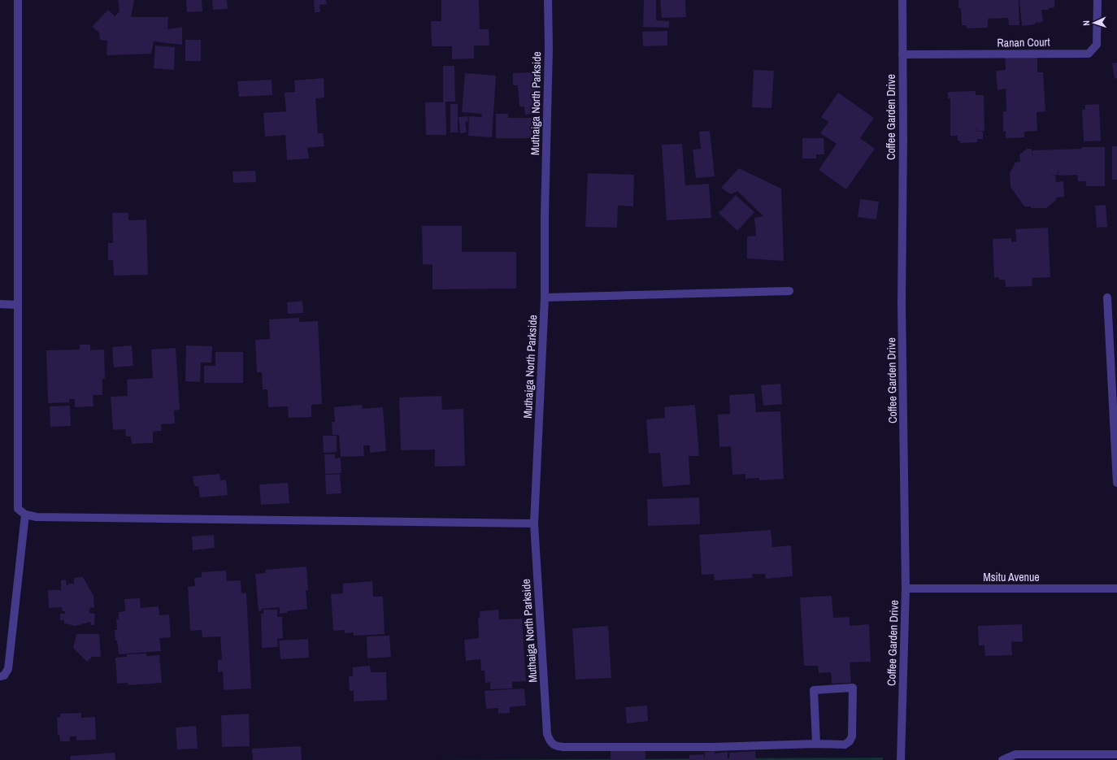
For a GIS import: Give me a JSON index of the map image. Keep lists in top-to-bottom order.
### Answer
{
  "streets": {
    "street": [
      "Ranan Court",
      "Muthaiga North Parkside",
      "Coffee Garden Drive",
      "Msitu Avenue"
    ]
  },
  "crossings": [
    ["Ranan Court", "Coffee Garden Drive"],
    ["Coffee Garden Drive", "Msitu Avenue"]
  ],
  "north": "left"
}
